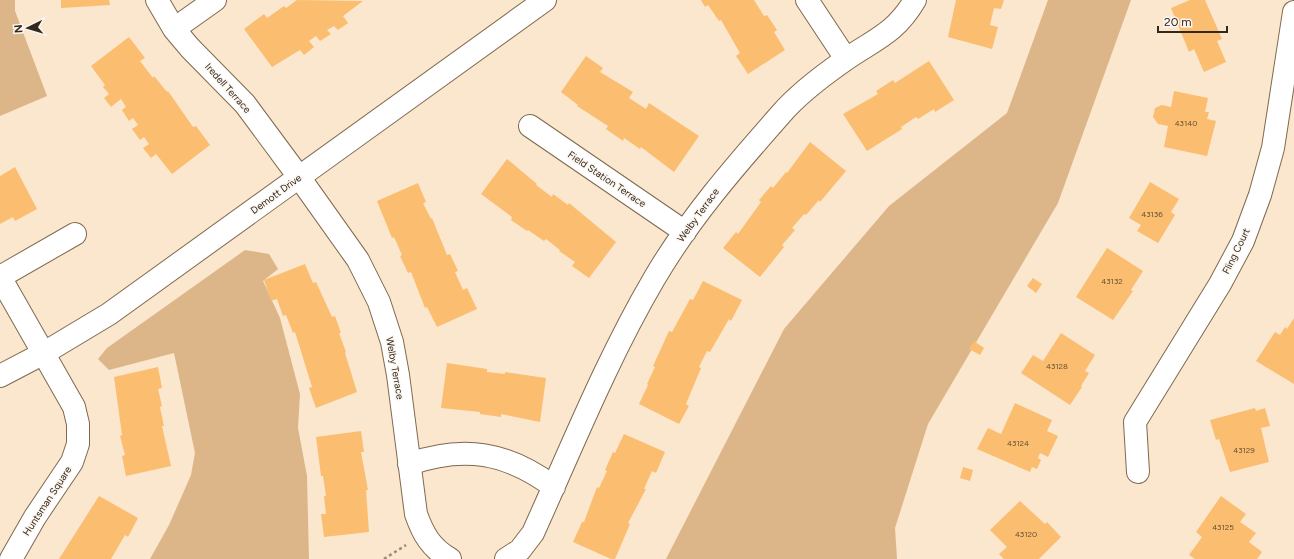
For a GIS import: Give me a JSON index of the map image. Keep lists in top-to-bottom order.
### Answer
{
  "streets": {
    "street": [
      "Iredell Terrace",
      "Field Station Terrace",
      "Demott Drive",
      "Welby Terrace",
      "Fling Court",
      "Huntsman Square"
    ]
  },
  "crossings": [
    ["Iredell Terrace", "Demott Drive"],
    ["Iredell Terrace", "Welby Terrace"],
    ["Field Station Terrace", "Welby Terrace"],
    ["Demott Drive", "Welby Terrace"],
    ["Demott Drive", "Huntsman Square"]
  ],
  "house_numbers": [
    "43140",
    "43136",
    "43132",
    "43128",
    "43124",
    "43129",
    "43125",
    "43120"
  ],
  "scale_bar": "20 m",
  "north": "left"
}
